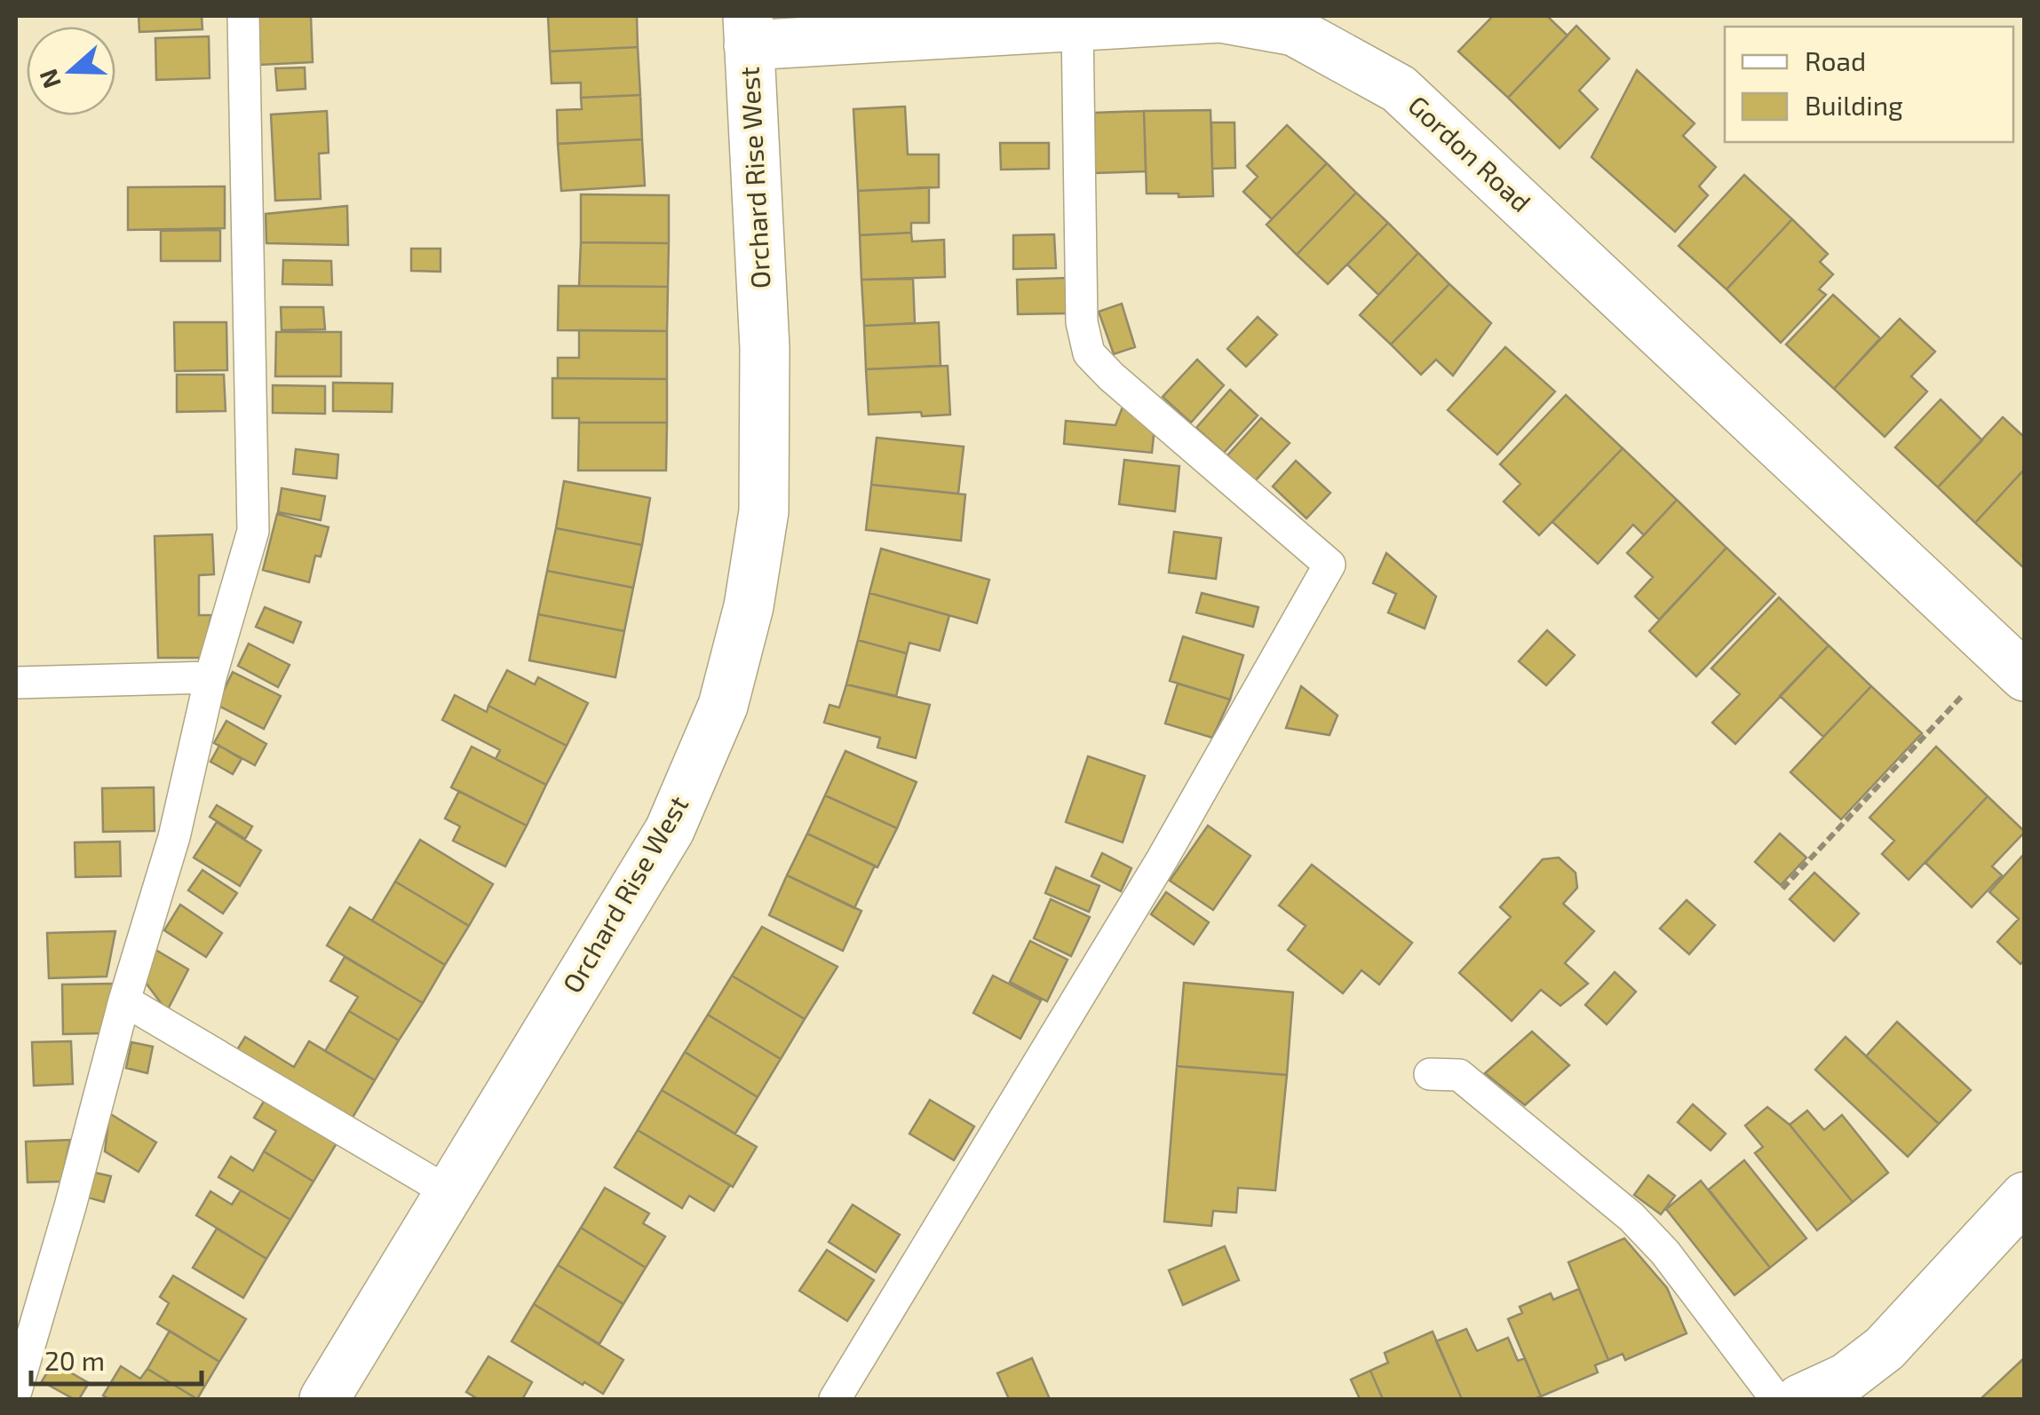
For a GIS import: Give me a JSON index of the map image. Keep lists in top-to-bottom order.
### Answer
{
  "streets": {
    "street": ["Gordon Road", "Orchard Rise West"]
  },
  "crossings": [
    ["Gordon Road", "Orchard Rise West"]
  ],
  "legend": ["Road", "Building"],
  "scale_bar": "20 m",
  "north": "left"
}
